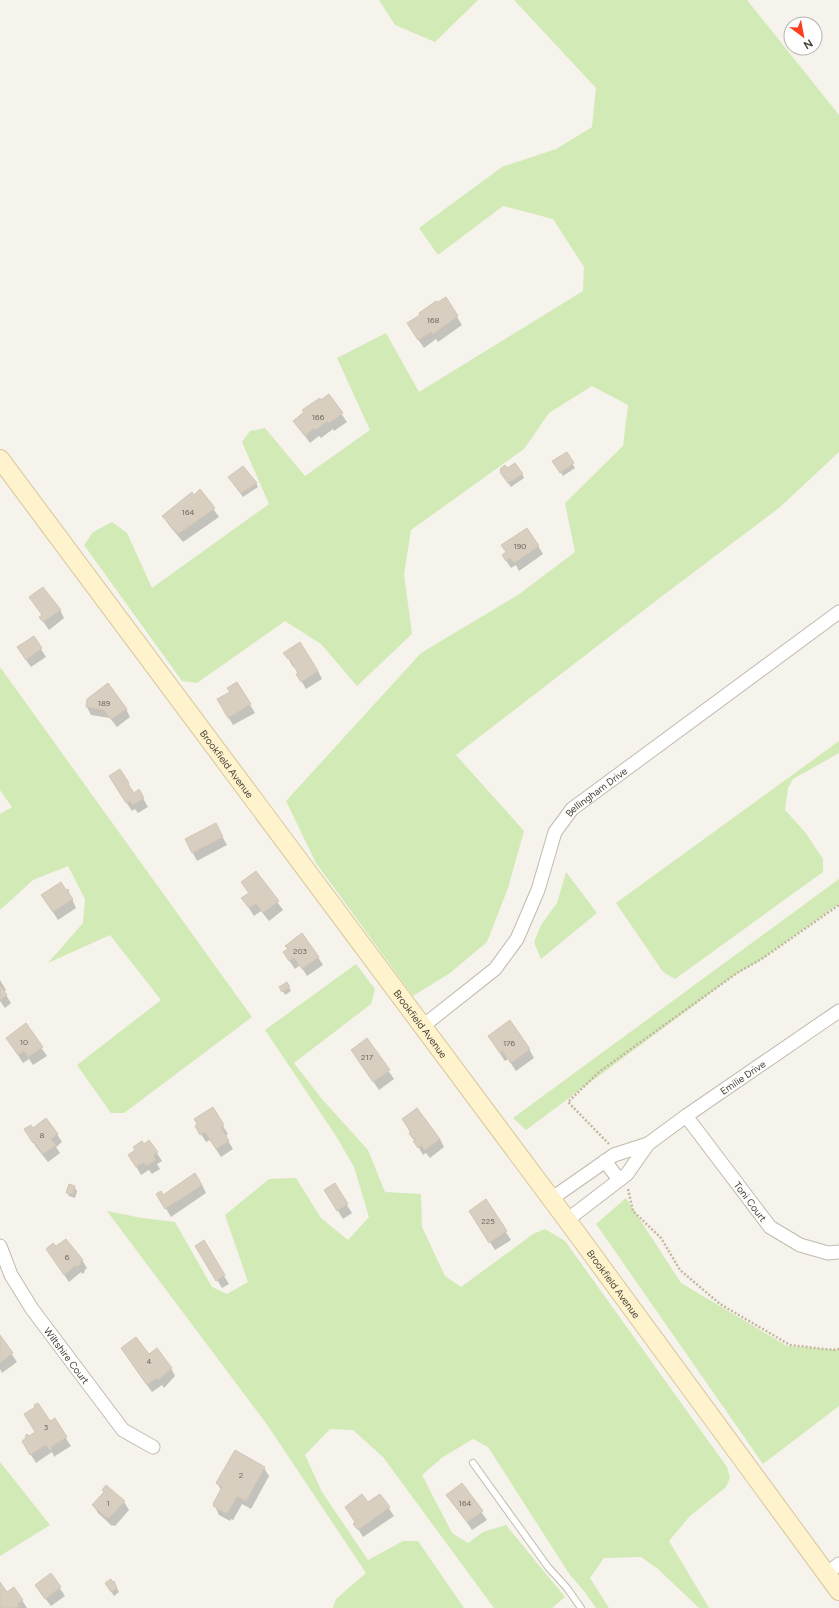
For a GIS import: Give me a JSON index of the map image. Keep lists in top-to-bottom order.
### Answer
{
  "streets": {
    "main road": ["Brookfield Avenue"],
    "street": [
      "Bellingham Drive",
      "Emilie Drive",
      "Toni Court",
      "Wiltshire Court"
    ]
  },
  "crossings": [
    ["Brookfield Avenue", "Bellingham Drive"],
    ["Brookfield Avenue", "Emilie Drive"],
    ["Emilie Drive", "Toni Court"]
  ],
  "house_numbers": [
    "168",
    "166",
    "164",
    "190",
    "189",
    "203",
    "10",
    "176",
    "217",
    "8",
    "225",
    "6",
    "4",
    "3",
    "2",
    "1",
    "164"
  ],
  "north": "bottom right"
}
